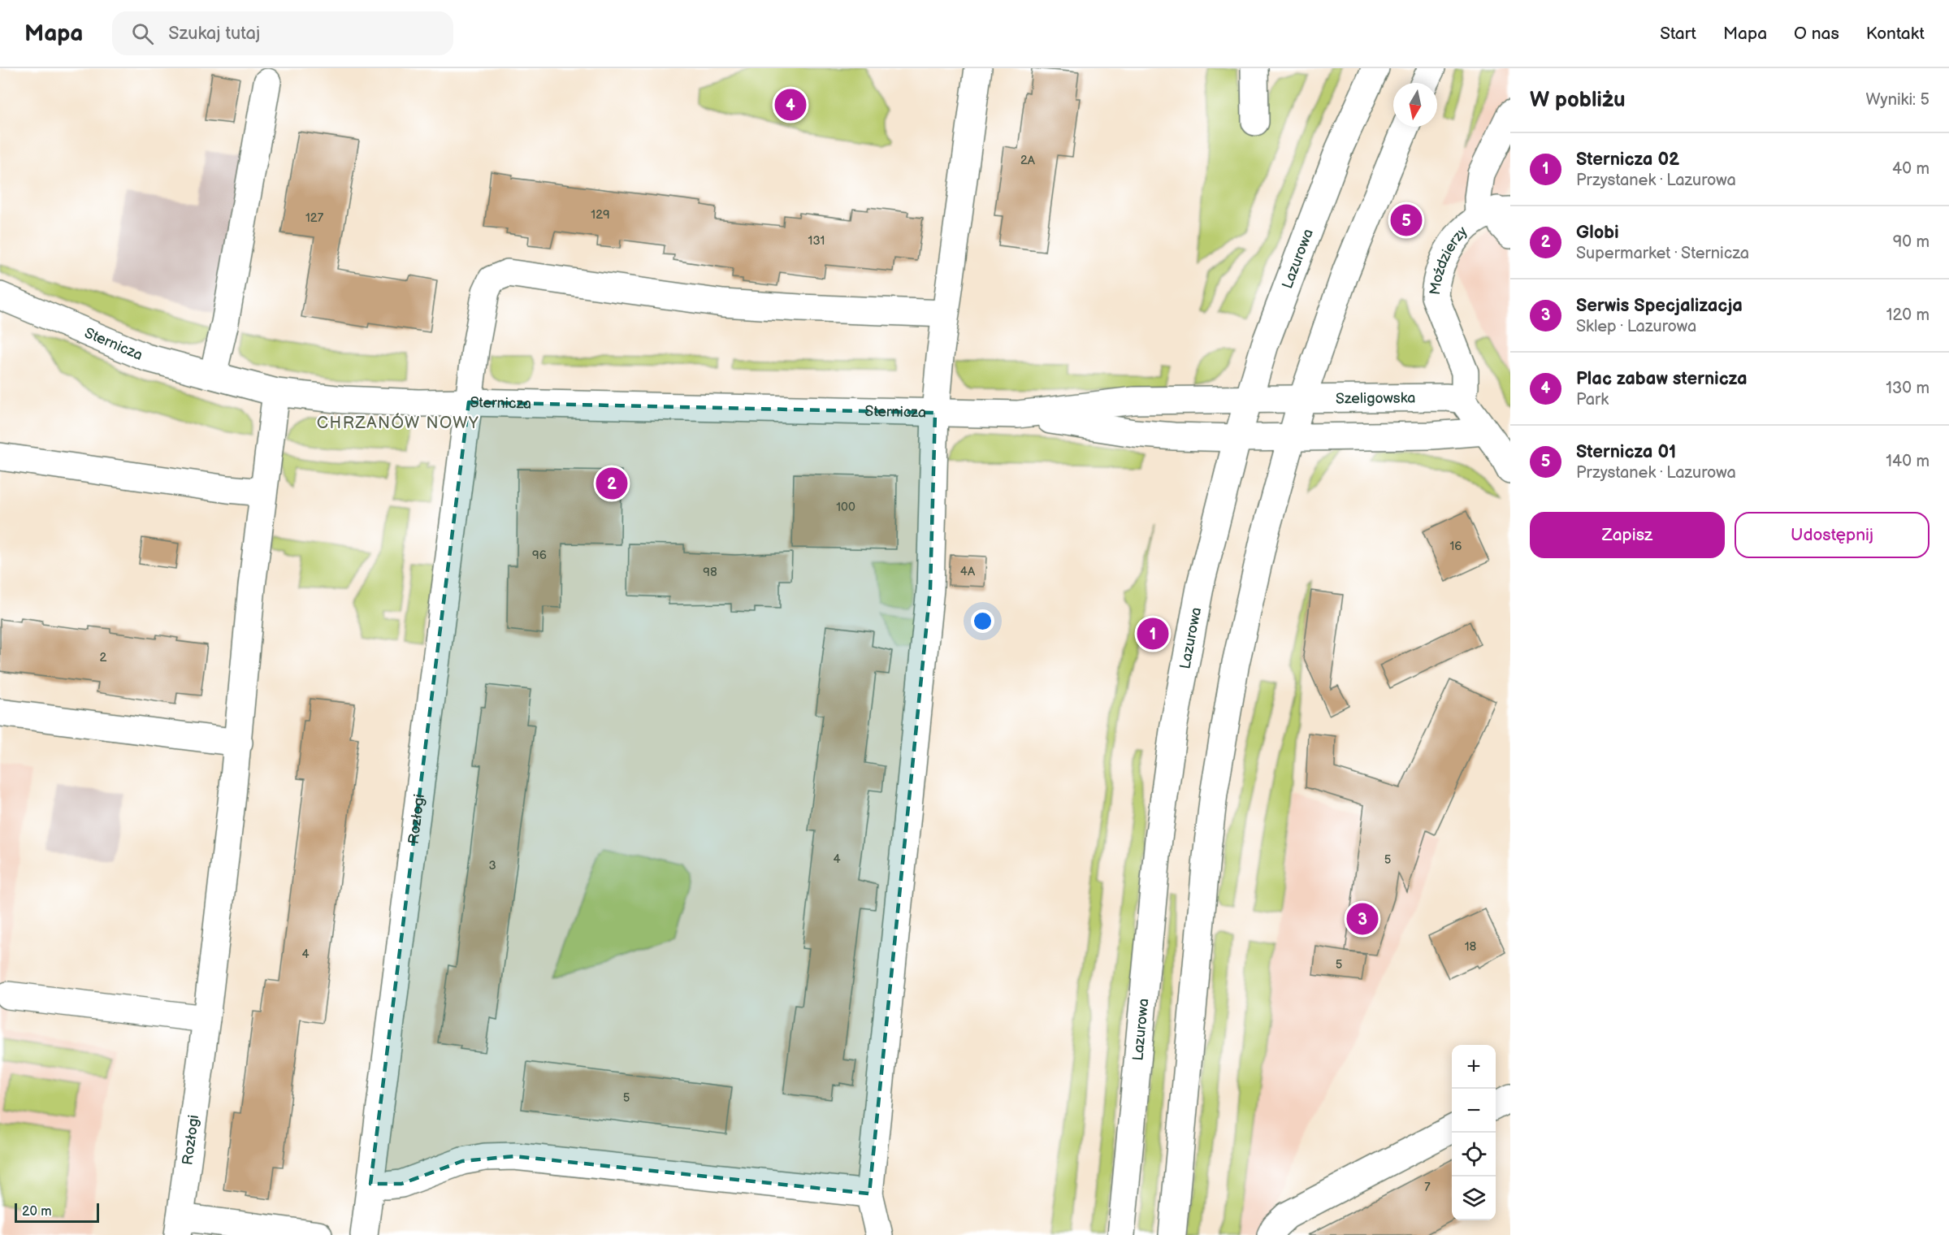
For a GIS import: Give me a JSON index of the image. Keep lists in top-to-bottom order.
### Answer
{
  "streets": {
    "street": [
      "Lazurowa",
      "Moździerzy",
      "Sternicza",
      "Szeligowska",
      "Rozłogi"
    ]
  },
  "crossings": [
    ["Lazurowa", "Sternicza"],
    ["Lazurowa", "Szeligowska"],
    ["Moździerzy", "Szeligowska"],
    ["Sternicza", "Szeligowska"],
    ["Sternicza", "Rozłogi"]
  ],
  "districts": ["CHRZANÓW NOWY"],
  "house_numbers": [
    "2A",
    "129",
    "127",
    "131",
    "100",
    "16",
    "96",
    "4A",
    "98",
    "2",
    "4",
    "5",
    "3",
    "18",
    "4",
    "5",
    "5",
    "7"
  ],
  "scale_bar": "20 m",
  "north": "bottom",
  "page": {
    "header": "Mapa",
    "search": "Szukaj tutaj",
    "nav": [
      "Start",
      "Mapa",
      "O nas",
      "Kontakt"
    ],
    "heading": ["W pobliżu", "Wyniki: 5"],
    "pins": [
      "4",
      "5",
      "2",
      "1",
      "3"
    ],
    "list": [
      {
        "mark": "1",
        "name": "Sternicza 02",
        "note": "Przystanek · Lazurowa",
        "value": "40 m"
      },
      {
        "mark": "2",
        "name": "Globi",
        "note": "Supermarket · Sternicza",
        "value": "90 m"
      },
      {
        "mark": "3",
        "name": "Serwis Specjalizacja",
        "note": "Sklep · Lazurowa",
        "value": "120 m"
      },
      {
        "mark": "4",
        "name": "Plac zabaw sternicza",
        "note": "Park",
        "value": "130 m"
      },
      {
        "mark": "5",
        "name": "Sternicza 01",
        "note": "Przystanek · Lazurowa",
        "value": "140 m"
      }
    ],
    "buttons": ["Zapisz", "Udostępnij"],
    "map_buttons": ["+", "−"],
    "scale": "20 m"
  }
}
